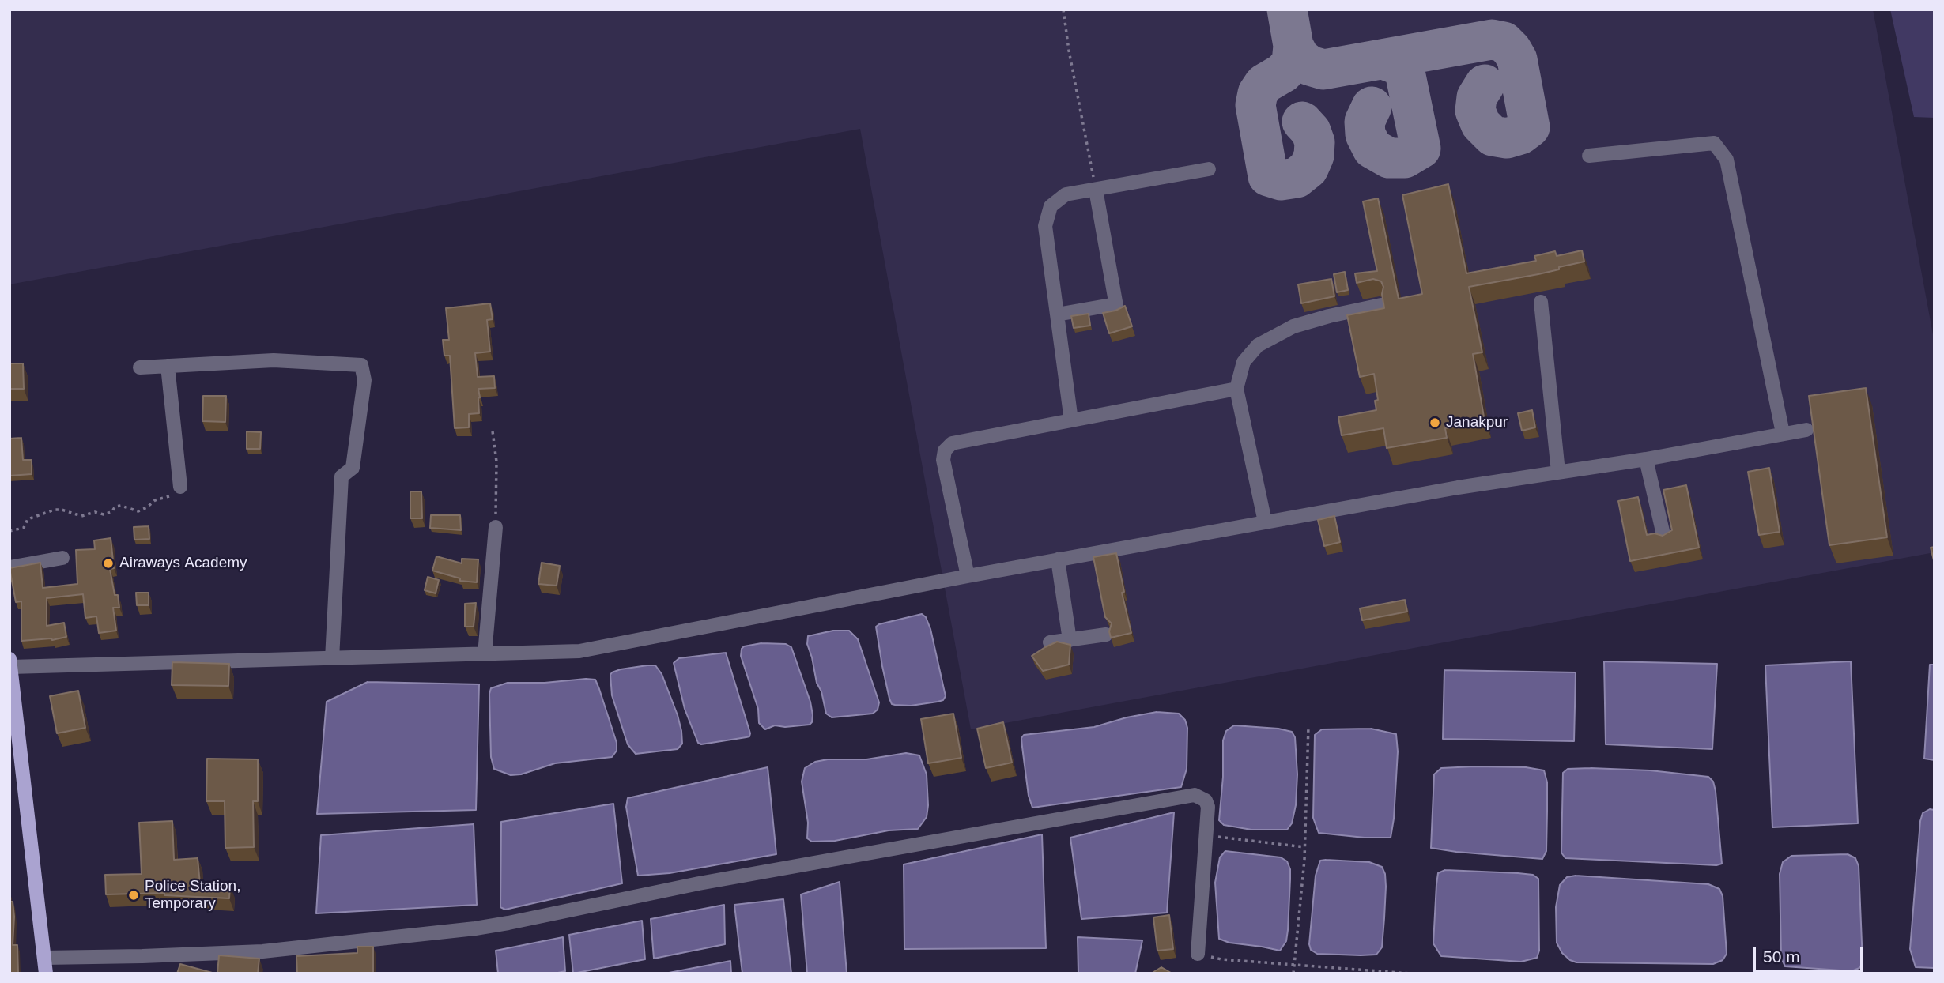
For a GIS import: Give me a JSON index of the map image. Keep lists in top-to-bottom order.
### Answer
{
  "places": ["Janakpur", "Airaways Academy", "Police Station, Temporary"],
  "scale_bar": "50 m"
}
